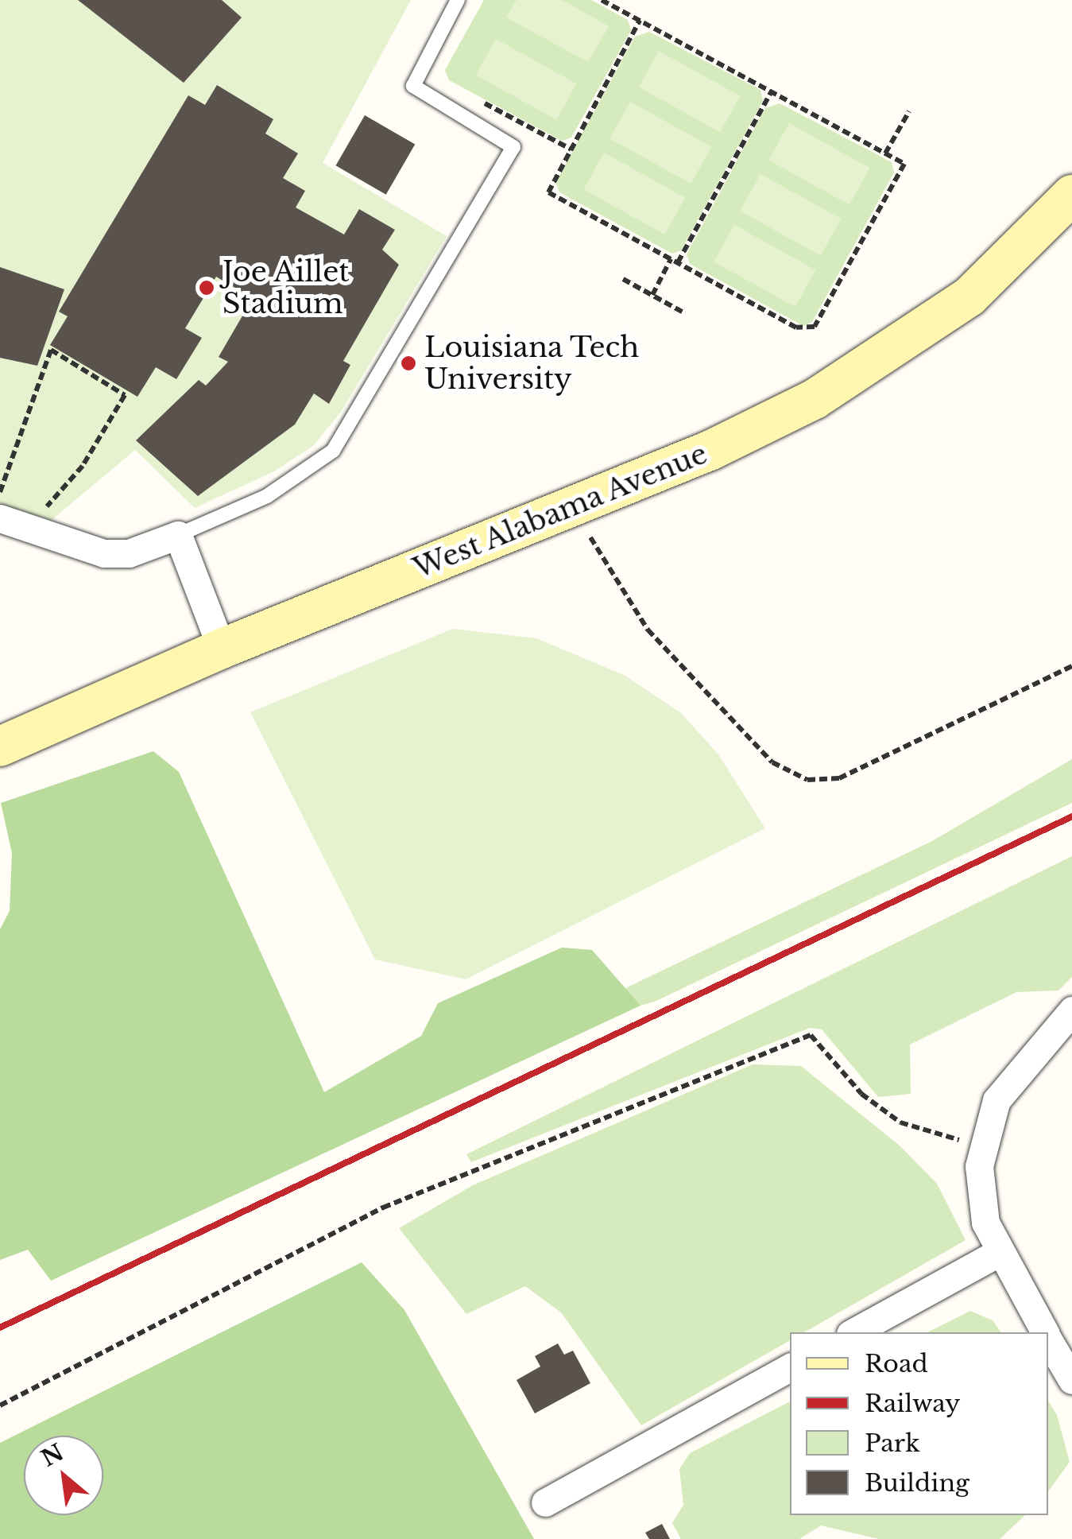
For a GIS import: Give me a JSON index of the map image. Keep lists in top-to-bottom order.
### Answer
{
  "streets": {
    "main road": ["West Alabama Avenue"]
  },
  "places": ["Joe Aillet Stadium", "Louisiana Tech University"],
  "legend": [
    "Road",
    "Railway",
    "Park",
    "Building"
  ],
  "north": "top left"
}
